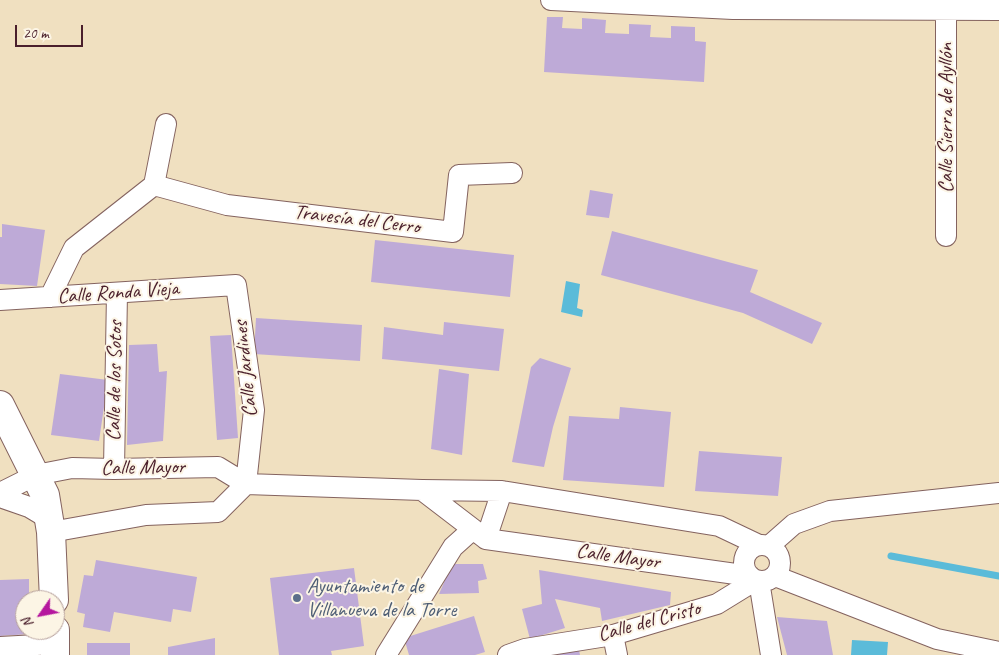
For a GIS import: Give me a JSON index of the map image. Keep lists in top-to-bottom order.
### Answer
{
  "streets": {
    "street": [
      "Calle Sierra de Ayllón",
      "Travesía del Cerro",
      "Calle Ronda Vieja",
      "Calle Jardines",
      "Calle de los Sotos",
      "Calle Mayor",
      "Calle del Cristo"
    ]
  },
  "crossings": [
    ["Calle Ronda Vieja", "Calle Jardines"],
    ["Calle Ronda Vieja", "Calle de los Sotos"],
    ["Calle Jardines", "Calle Mayor"],
    ["Calle de los Sotos", "Calle Mayor"],
    ["Calle Mayor", "Calle del Cristo"]
  ],
  "places": ["Ayuntamiento de Villanueva de la Torre"],
  "scale_bar": "20 m",
  "north": "bottom left"
}
